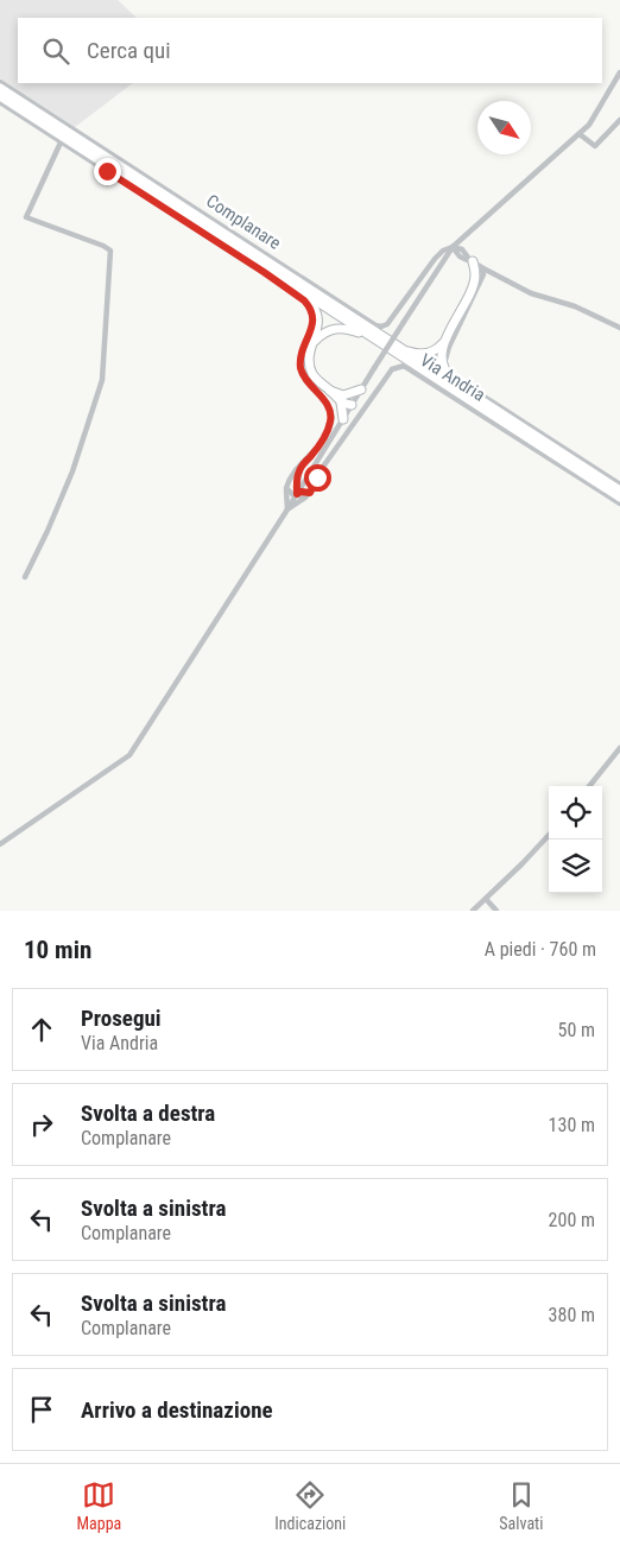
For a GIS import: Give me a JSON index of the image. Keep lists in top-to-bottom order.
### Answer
{
  "streets": {
    "street": ["Complanare", "Via Andria"]
  },
  "north": "bottom right",
  "page": {
    "search": "Cerca qui",
    "heading": ["10 min", "A piedi · 760 m"],
    "list": [
      ["Prosegui", "Via Andria", "50 m"],
      ["Svolta a destra", "Complanare", "130 m"],
      ["Svolta a sinistra", "Complanare", "200 m"],
      ["Svolta a sinistra", "Complanare", "380 m"],
      "Arrivo a destinazione"
    ],
    "nav": ["Mappa", "Indicazioni", "Salvati"]
  }
}
